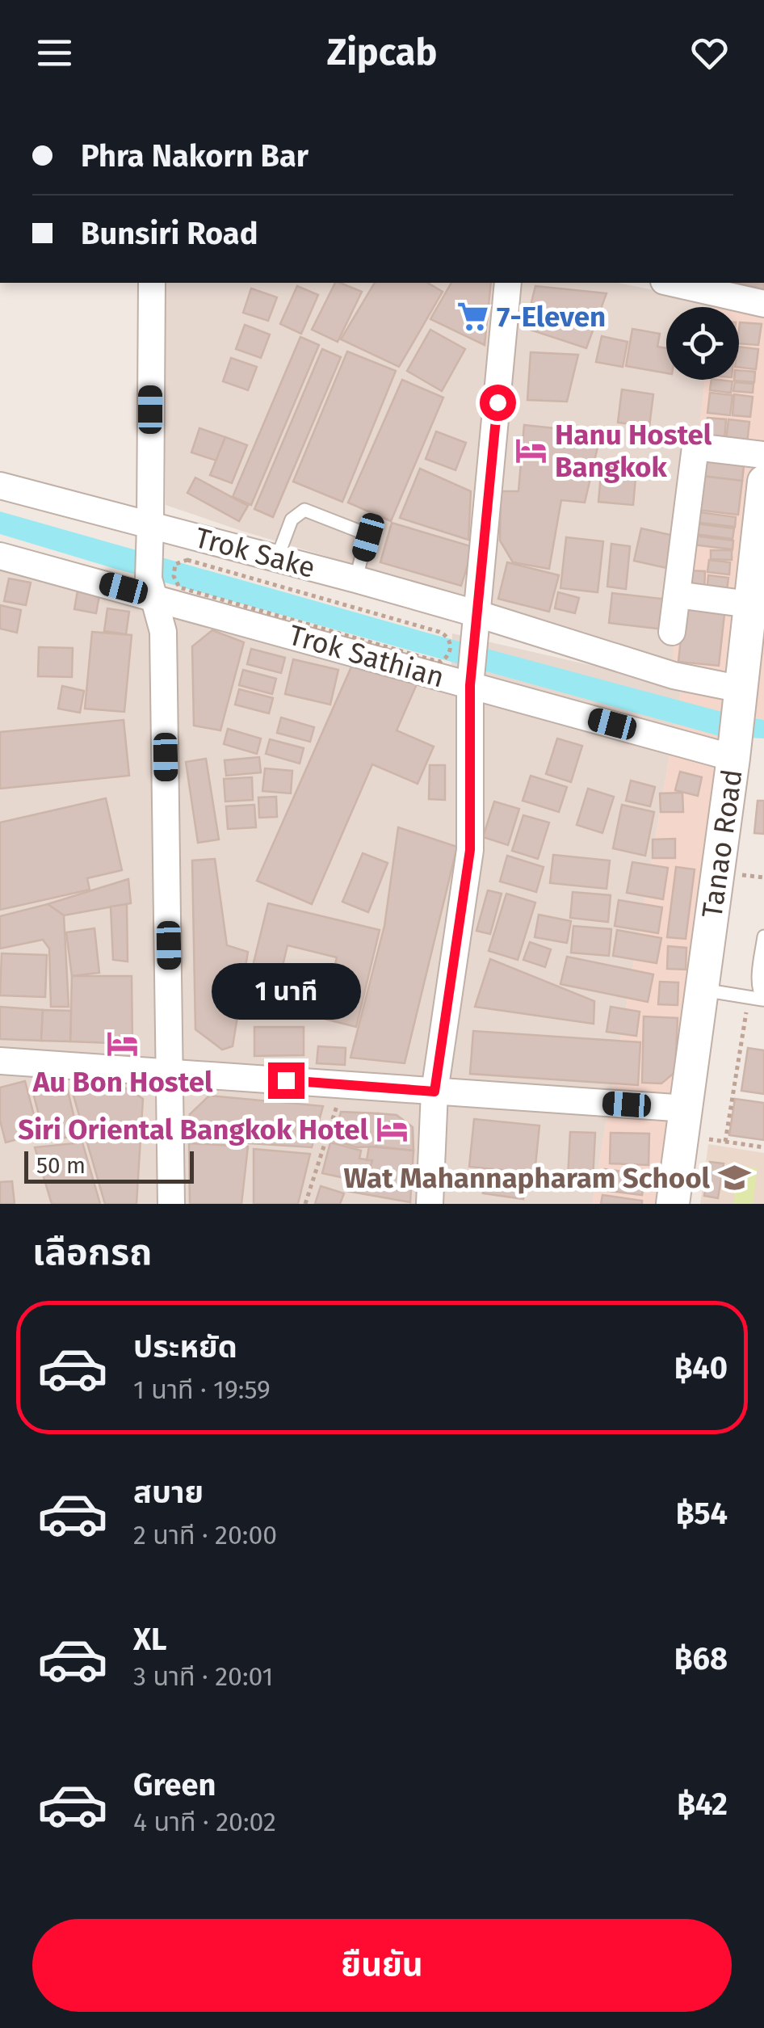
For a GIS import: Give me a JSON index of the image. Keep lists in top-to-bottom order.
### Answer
{
  "streets": {
    "street": ["Trok Sake", "Trok Sathian", "Tanao Road"]
  },
  "crossings": [
    ["Trok Sake", "Trok Sathian"],
    ["Trok Sake", "Tanao Road"],
    ["Trok Sathian", "Tanao Road"]
  ],
  "places": {
    "supermarket": ["7-Eleven"],
    "hotel": ["Hanu Hostel Bangkok", "Au Bon Hostel", "Siri Oriental Bangkok Hotel"],
    "school or university": ["Wat Mahannapharam School"]
  },
  "scale_bar": "50 m",
  "page": {
    "header": "Zipcab",
    "banner": ["Phra Nakorn Bar", "Bunsiri Road"],
    "bubble": "1 นาที",
    "scale": "50 m",
    "heading": "เลือกรถ",
    "list": [
      {
        "name": "ประหยัด",
        "note": "1 นาที · 19:59",
        "value": "฿40"
      },
      {
        "name": "สบาย",
        "note": "2 นาที · 20:00",
        "value": "฿54"
      },
      {
        "name": "XL",
        "note": "3 นาที · 20:01",
        "value": "฿68"
      },
      {
        "name": "Green",
        "note": "4 นาที · 20:02",
        "value": "฿42"
      }
    ],
    "buttons": "ยืนยัน"
  }
}
